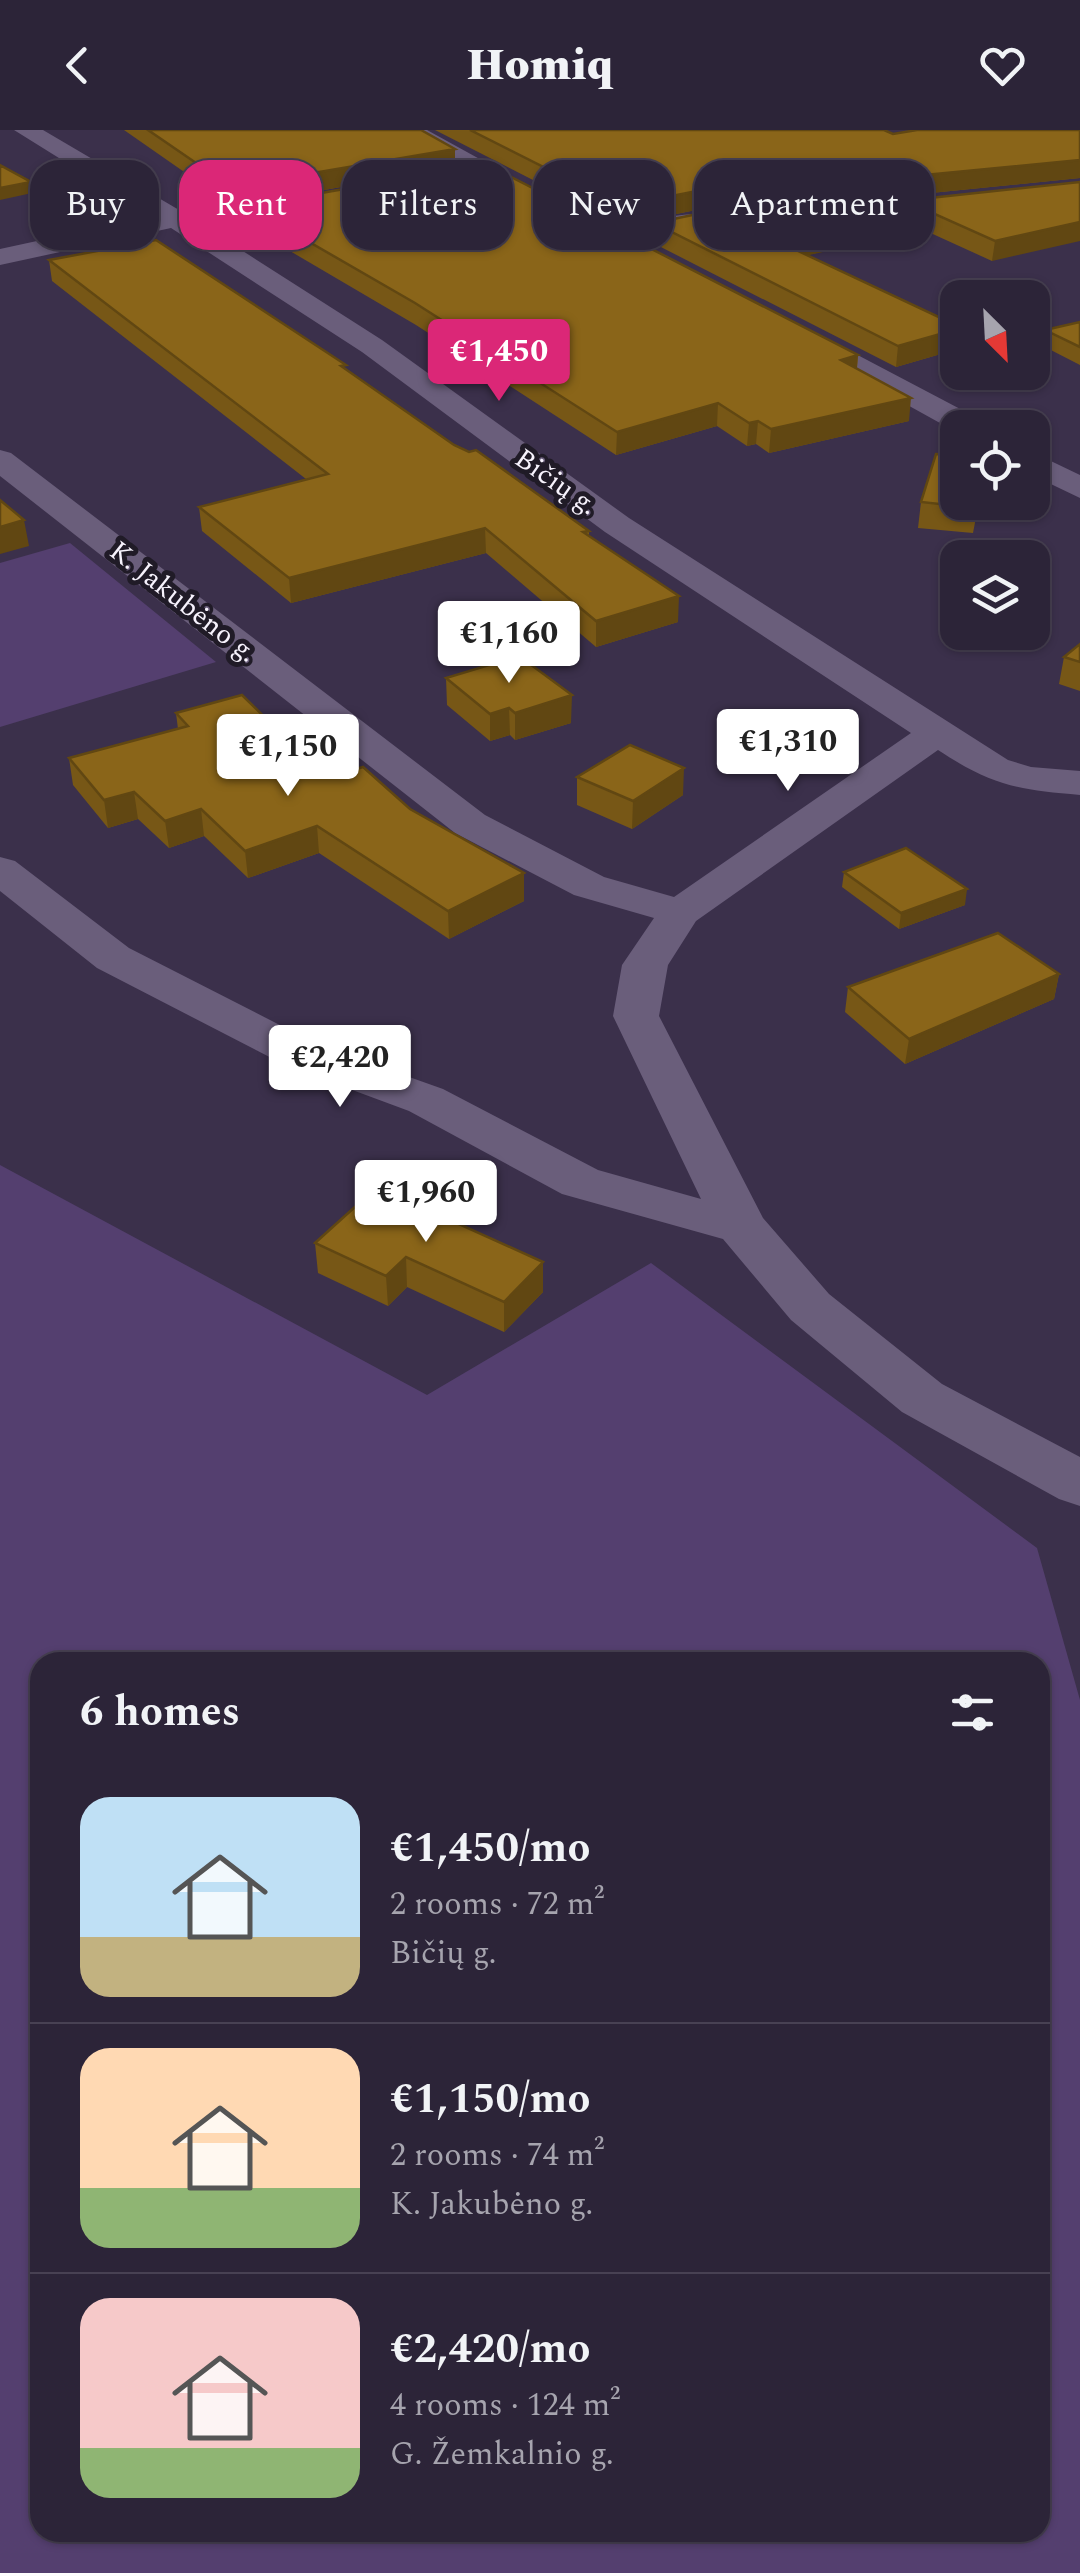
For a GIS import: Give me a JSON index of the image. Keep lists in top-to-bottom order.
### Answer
{
  "streets": {
    "street": ["Bičių g.", "K. Jakubėno g."]
  },
  "north": "bottom right",
  "page": {
    "header": "Homiq",
    "chip": [
      "Buy",
      "Rent",
      "Filters",
      "New",
      "Apartment"
    ],
    "price": [
      "€1,450",
      "€1,160",
      "€1,310",
      "€1,150",
      "€2,420",
      "€1,960"
    ],
    "heading": "6 homes",
    "list": [
      {
        "name": "€1,450/mo",
        "note": "2 rooms · 72 m² · Bičių g."
      },
      {
        "name": "€1,150/mo",
        "note": "2 rooms · 74 m² · K. Jakubėno g."
      },
      {
        "name": "€2,420/mo",
        "note": "4 rooms · 124 m² · G. Žemkalnio g."
      }
    ]
  }
}
